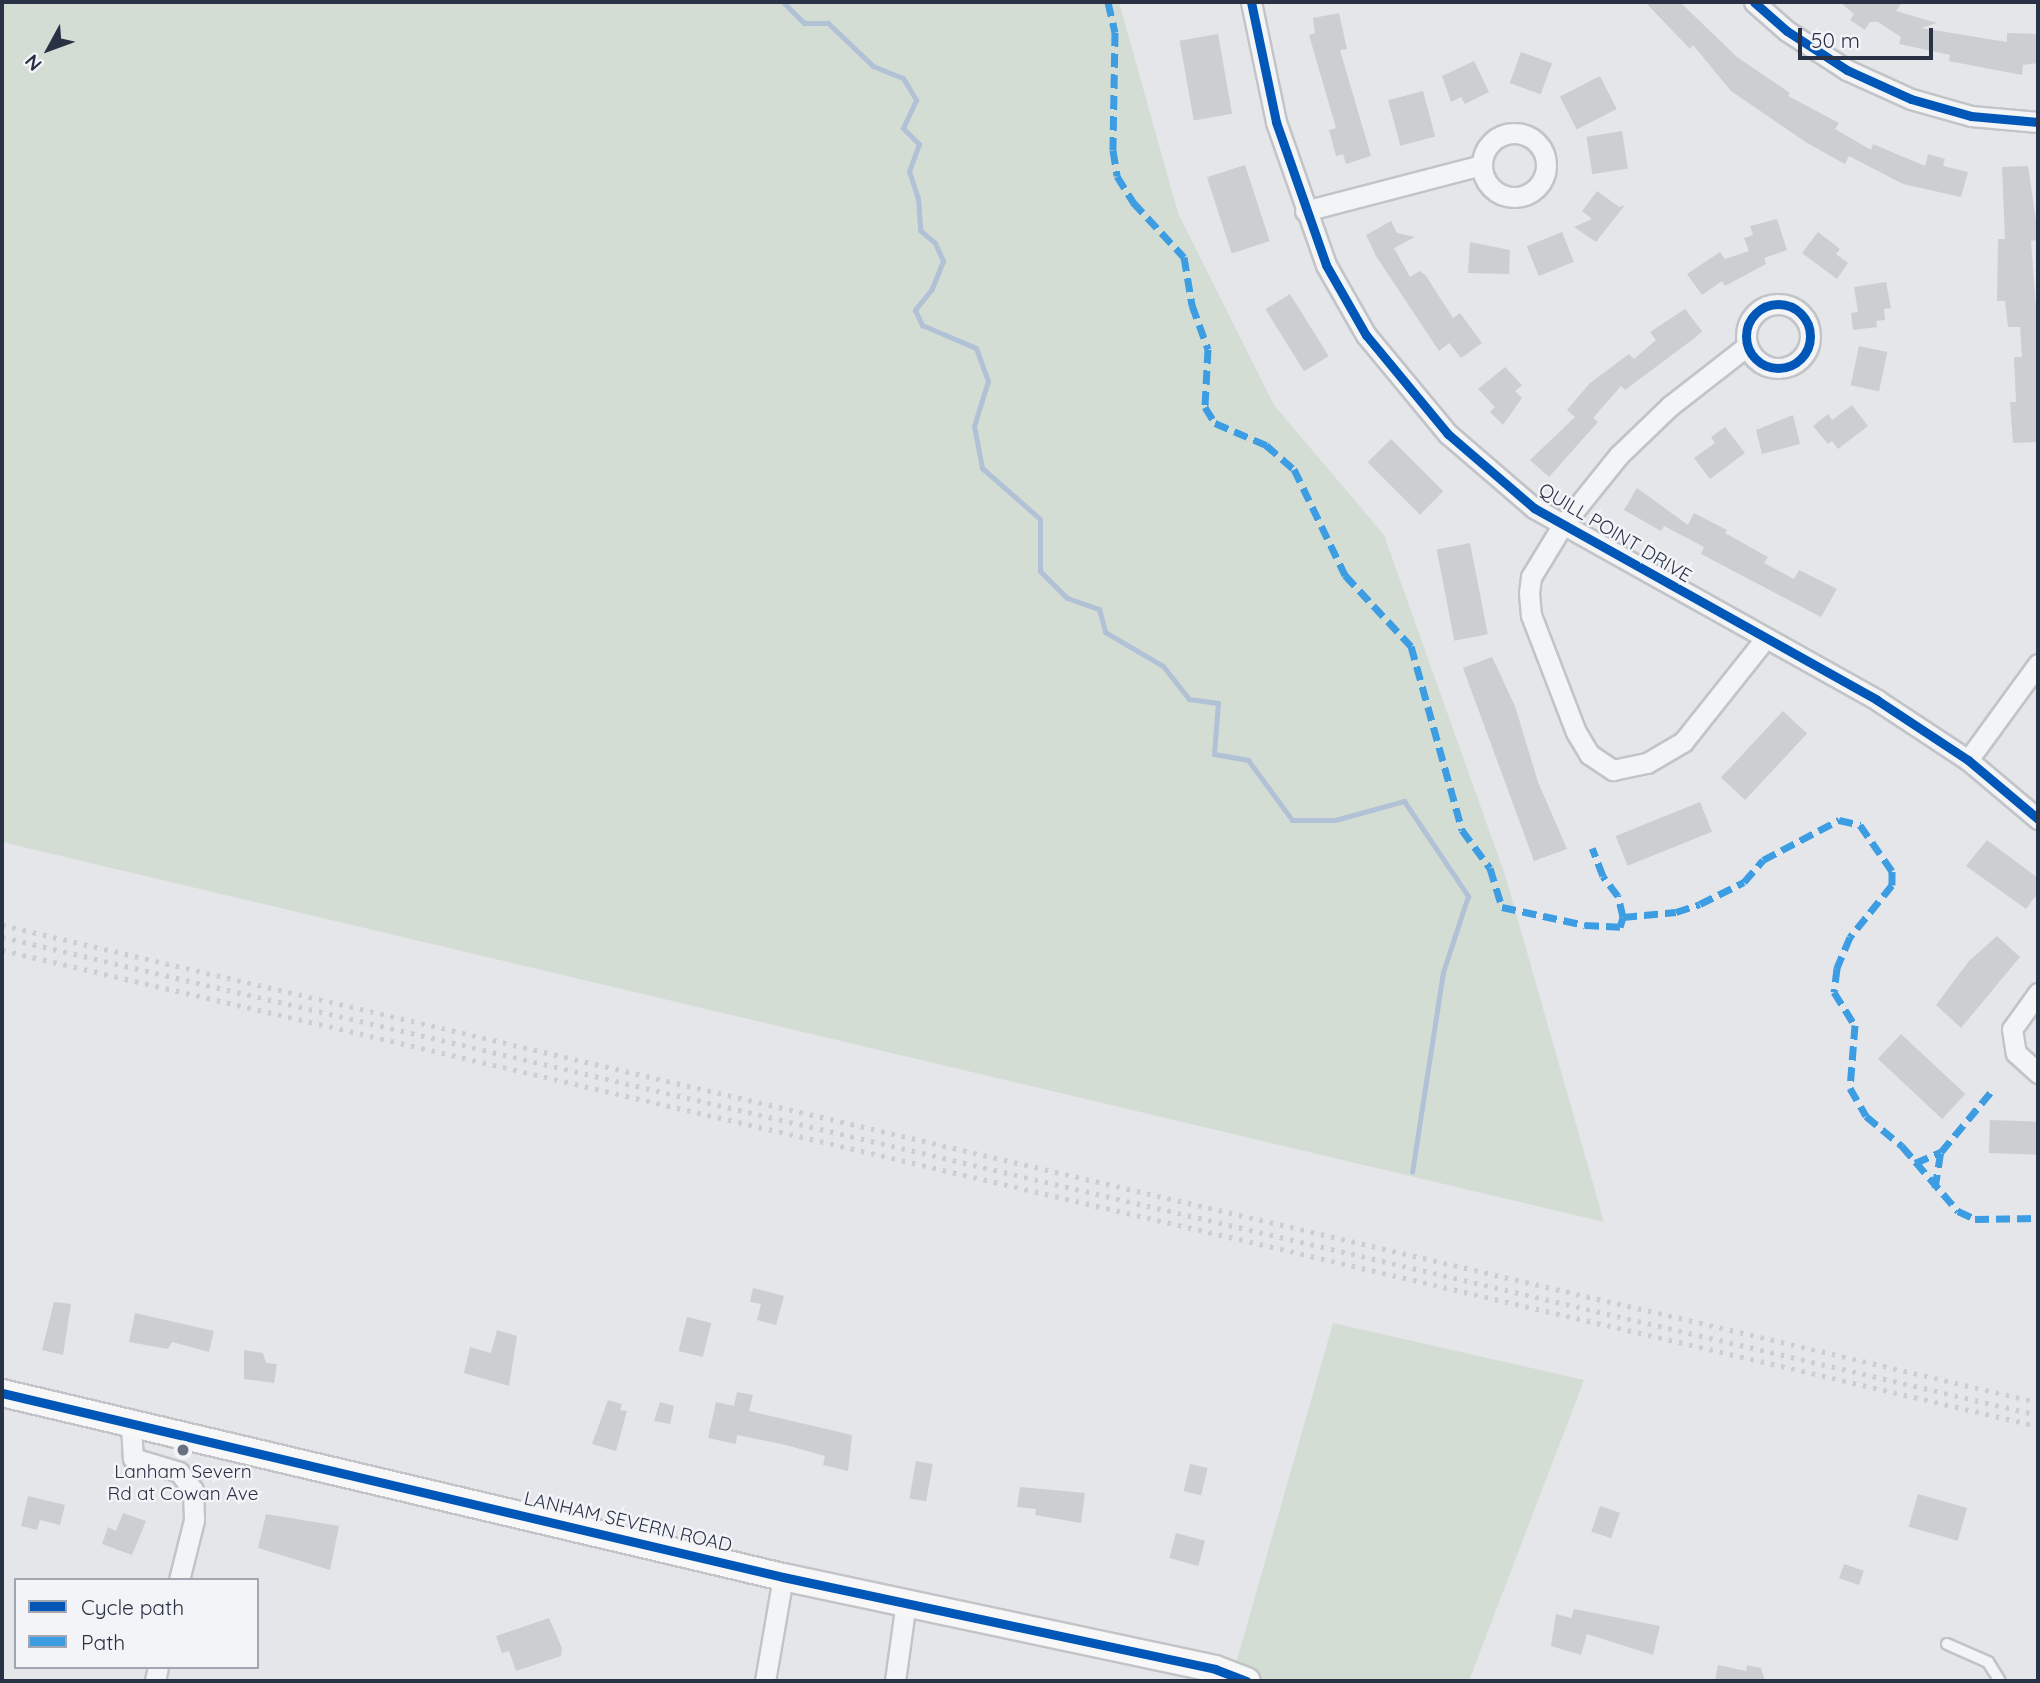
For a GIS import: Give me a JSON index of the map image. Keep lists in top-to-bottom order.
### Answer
{
  "streets": {
    "main road": ["LANHAM SEVERN ROAD"],
    "street": ["QUILL POINT DRIVE"]
  },
  "places": ["Lanham Severn Rd at Cowan Ave"],
  "legend": ["Cycle path", "Path"],
  "scale_bar": "50 m",
  "north": "bottom left"
}
